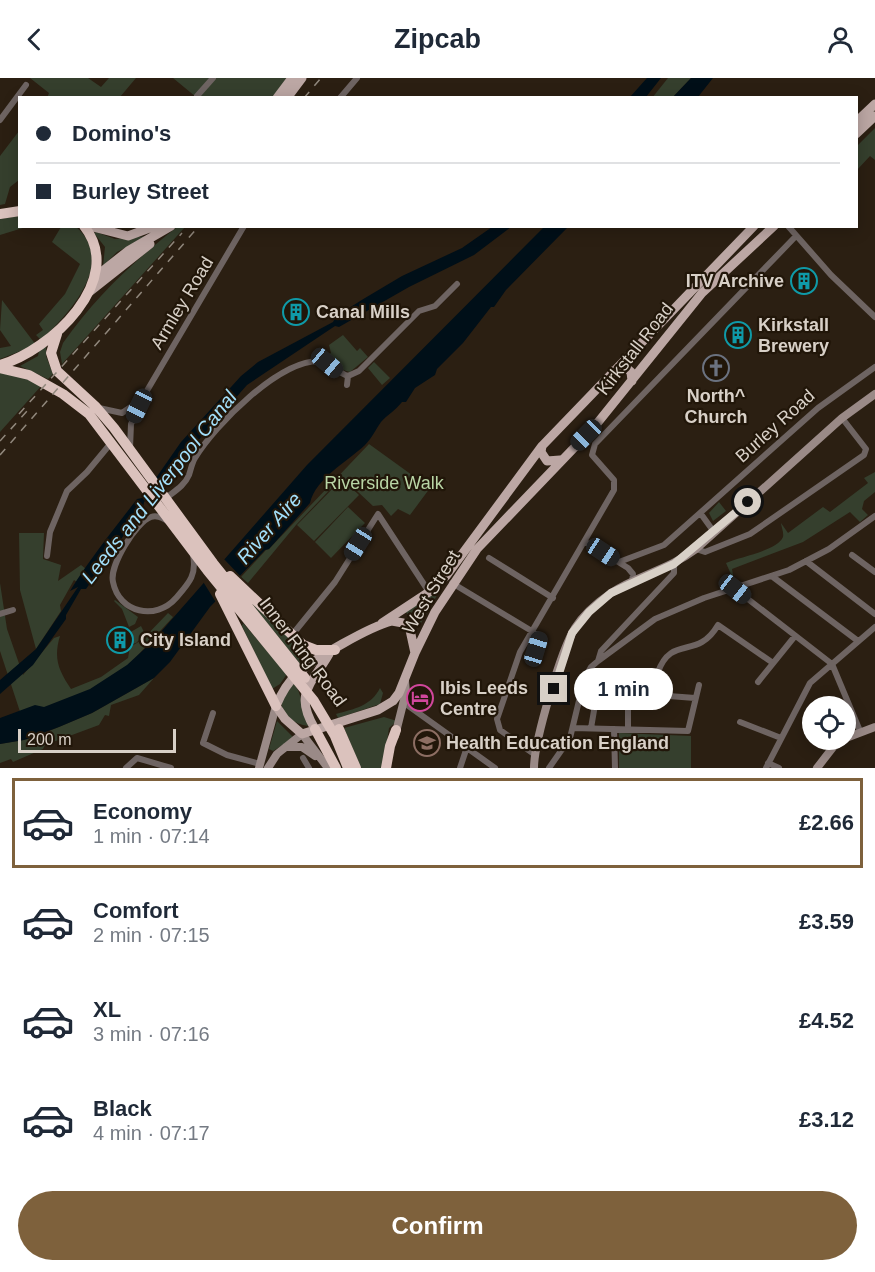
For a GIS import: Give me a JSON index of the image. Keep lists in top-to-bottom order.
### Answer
{
  "streets": {
    "highway": ["Inner Ring Road"],
    "main road": ["Kirkstall Road", "West Street"],
    "street": ["Armley Road", "Burley Road"]
  },
  "crossings": [
    ["Kirkstall Road", "West Street"]
  ],
  "water": ["Leeds and Liverpool Canal", "River Aire"],
  "parks": ["Riverside Walk"],
  "places": {
    "building": [
      "ITV Archive",
      "Canal Mills",
      "Kirkstall Brewery",
      "City Island"
    ],
    "church": ["North^ Church"],
    "hotel": ["Ibis Leeds Centre"],
    "school or university": ["Health Education England"]
  },
  "scale_bar": "200 m",
  "page": {
    "header": "Zipcab",
    "banner": ["Domino's", "Burley Street"],
    "bubble": "1 min",
    "scale": "200 m",
    "list": [
      {
        "name": "Economy",
        "note": "1 min · 07:14",
        "value": "£2.66"
      },
      {
        "name": "Comfort",
        "note": "2 min · 07:15",
        "value": "£3.59"
      },
      {
        "name": "XL",
        "note": "3 min · 07:16",
        "value": "£4.52"
      },
      {
        "name": "Black",
        "note": "4 min · 07:17",
        "value": "£3.12"
      }
    ],
    "buttons": "Confirm"
  }
}
